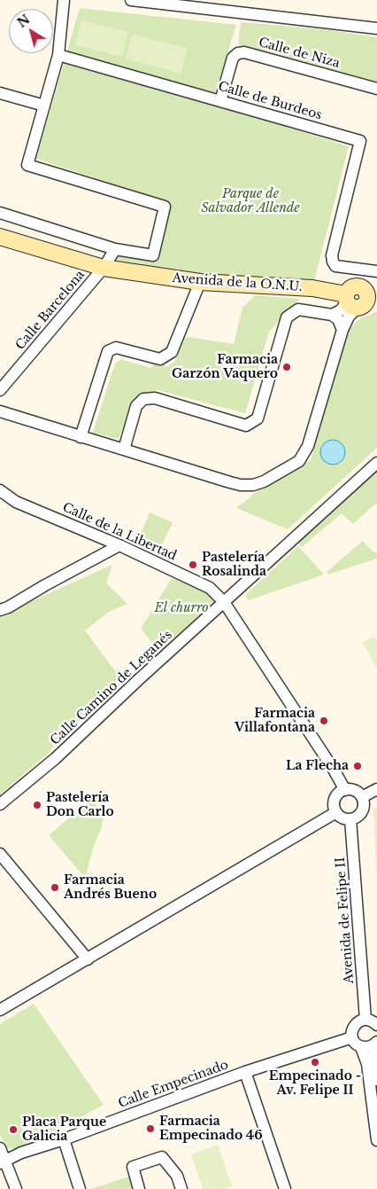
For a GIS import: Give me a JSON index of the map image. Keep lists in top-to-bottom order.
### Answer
{
  "streets": {
    "street": [
      "Calle de Niza",
      "Calle de Burdeos",
      "Avenida de la O.N.U.",
      "Calle Barcelona",
      "Calle de la Libertad",
      "Calle Camino de Leganés",
      "Avenida de Felipe II",
      "Calle Empecinado"
    ]
  },
  "crossings": [
    ["Calle de Niza", "Calle de Burdeos"],
    ["Avenida de la O.N.U.", "Calle Barcelona"],
    ["Calle de la Libertad", "Calle Camino de Leganés"]
  ],
  "parks": ["Parque de Salvador Allende", "El churro"],
  "places": [
    "Farmacia Garzón Vaquero",
    "Pastelería Rosalinda",
    "Farmacia Villafontana",
    "La Flecha",
    "Pastelería Don Carlo",
    "Farmacia Andrés Bueno",
    "Empecinado - Av. Felipe II",
    "Farmacia Empecinado 46",
    "Placa Parque Galicia"
  ],
  "north": "top left"
}
